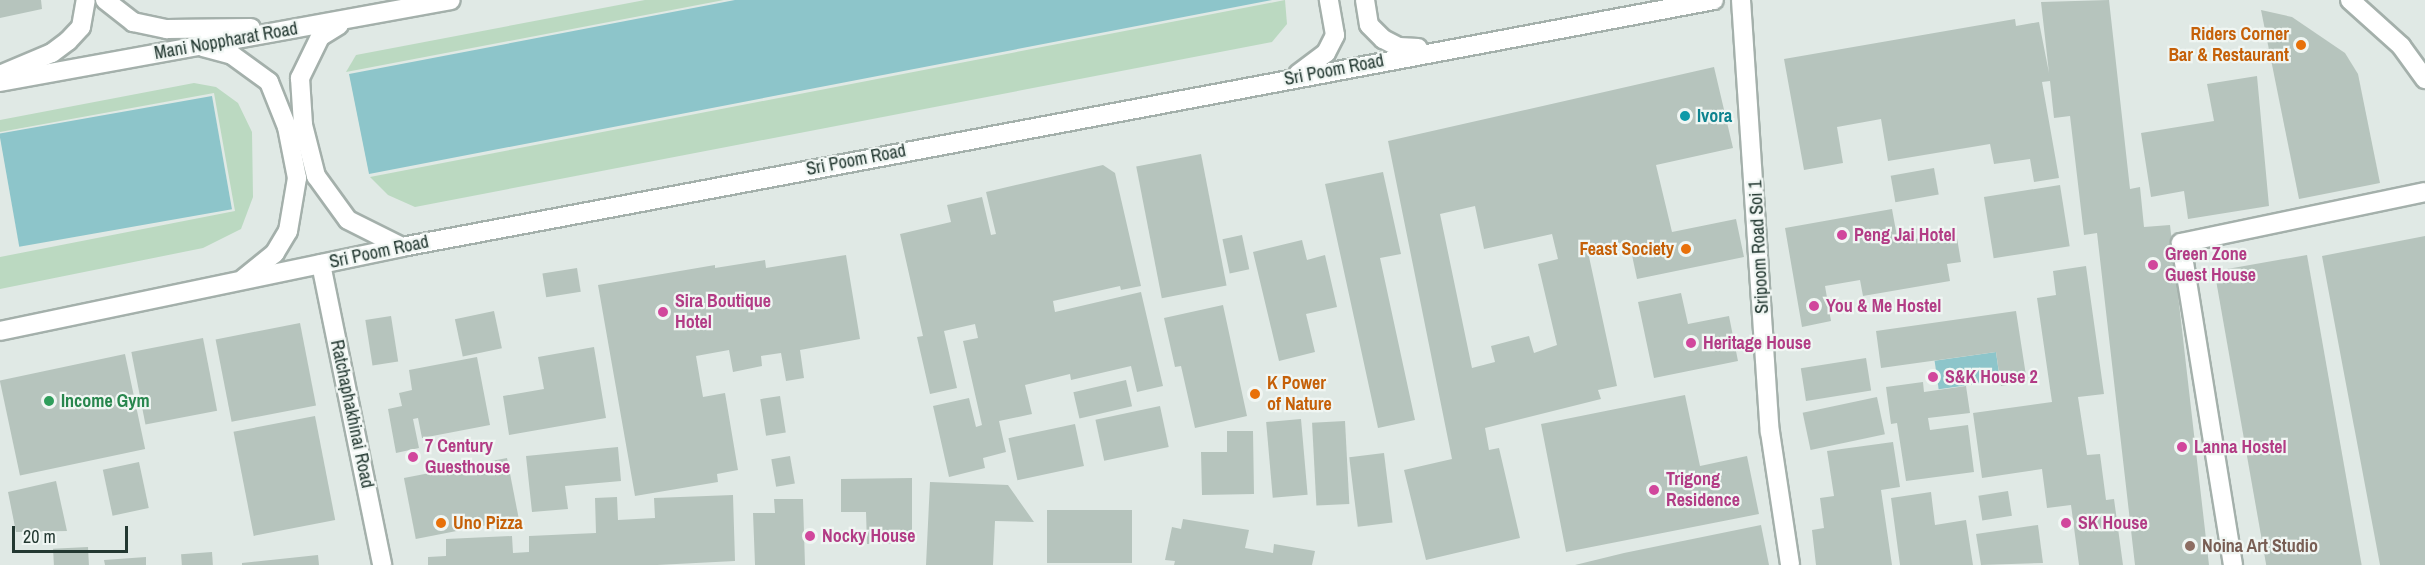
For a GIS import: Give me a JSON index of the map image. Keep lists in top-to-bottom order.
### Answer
{
  "streets": {
    "main road": [
      "Mani Noppharat Road",
      "Sri Poom Road",
      "Sripoom Road Soi 1",
      "Ratchaphakhinai Road"
    ]
  },
  "crossings": [
    ["Sri Poom Road", "Ratchaphakhinai Road"]
  ],
  "places": [
    "Riders Corner Bar & Restaurant",
    "Ivora",
    "Peng Jai Hotel",
    "Feast Society",
    "Green Zone Guest House",
    "You & Me Hostel",
    "Sira Boutique Hotel",
    "Heritage House",
    "S&K House 2",
    "K Power of Nature",
    "Income Gym",
    "Lanna Hostel",
    "7 Century Guesthouse",
    "Trigong Residence",
    "Uno Pizza",
    "SK House",
    "Nocky House",
    "Noina Art Studio"
  ],
  "scale_bar": "20 m"
}
